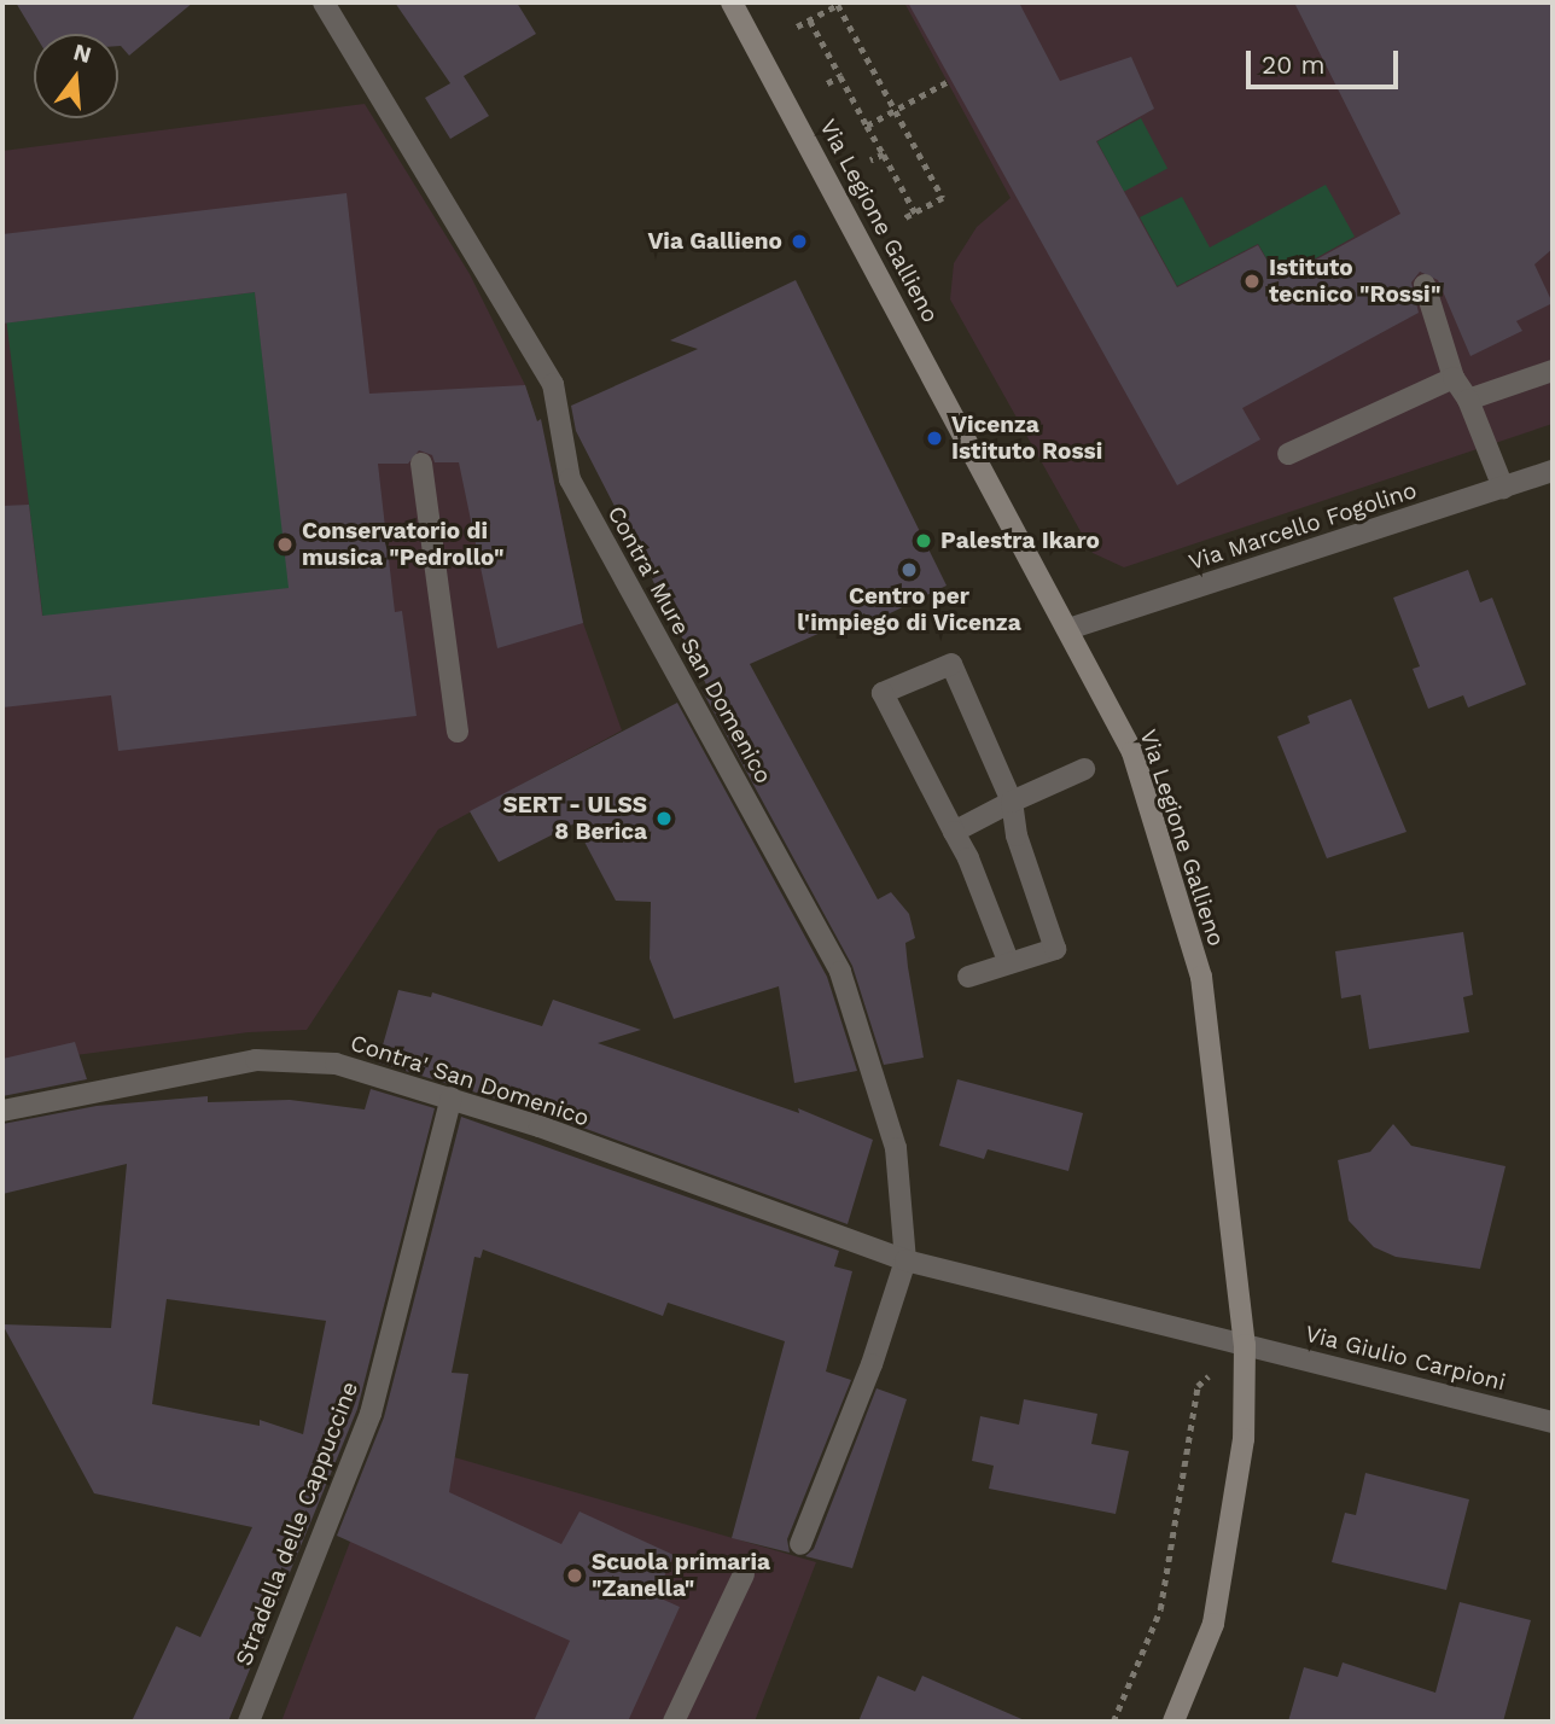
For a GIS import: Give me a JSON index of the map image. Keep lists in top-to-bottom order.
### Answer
{
  "streets": {
    "main road": ["Via Legione Gallieno"],
    "street": [
      "Via Marcello Fogolino",
      "Contra' Mure San Domenico",
      "Contra' San Domenico",
      "Via Giulio Carpioni",
      "Stradella delle Cappuccine"
    ]
  },
  "crossings": [
    ["Via Legione Gallieno", "Via Marcello Fogolino"],
    ["Via Legione Gallieno", "Contra' San Domenico"],
    ["Via Legione Gallieno", "Via Giulio Carpioni"],
    ["Contra' Mure San Domenico", "Contra' San Domenico"],
    ["Contra' San Domenico", "Via Giulio Carpioni"],
    ["Contra' San Domenico", "Stradella delle Cappuccine"]
  ],
  "places": [
    "Via Gallieno",
    "Istituto tecnico \"Rossi\"",
    "Vicenza Istituto Rossi",
    "Palestra Ikaro",
    "Conservatorio di musica \"Pedrollo\"",
    "Centro per l'impiego di Vicenza",
    "SERT - ULSS 8 Berica",
    "Scuola primaria \"Zanella\""
  ],
  "scale_bar": "20 m",
  "north": "top"
}
